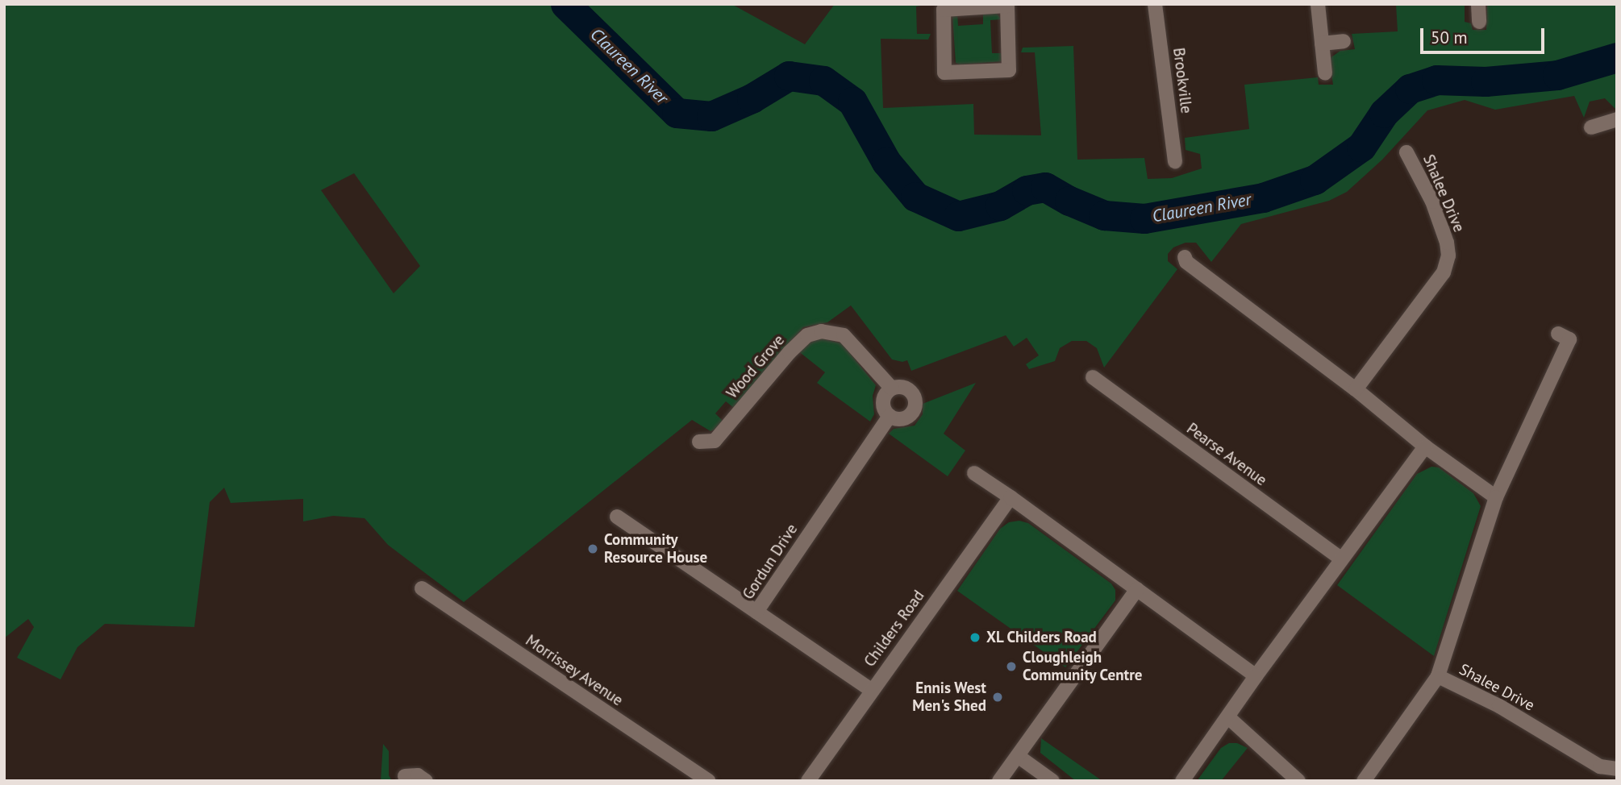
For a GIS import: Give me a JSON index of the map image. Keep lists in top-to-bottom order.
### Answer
{
  "streets": {
    "street": [
      "Brookville",
      "Shalee Drive",
      "Wood Grove",
      "Pearse Avenue",
      "Gordun Drive",
      "Childers Road",
      "Morrissey Avenue"
    ]
  },
  "crossings": [
    ["Wood Grove", "Gordun Drive"],
    ["Gordun Drive", "Childers Road"]
  ],
  "water": ["Claureen River"],
  "places": [
    "Community Resource House",
    "XL Childers Road",
    "Cloughleigh Community Centre",
    "Ennis West Men's Shed"
  ],
  "scale_bar": "50 m"
}
